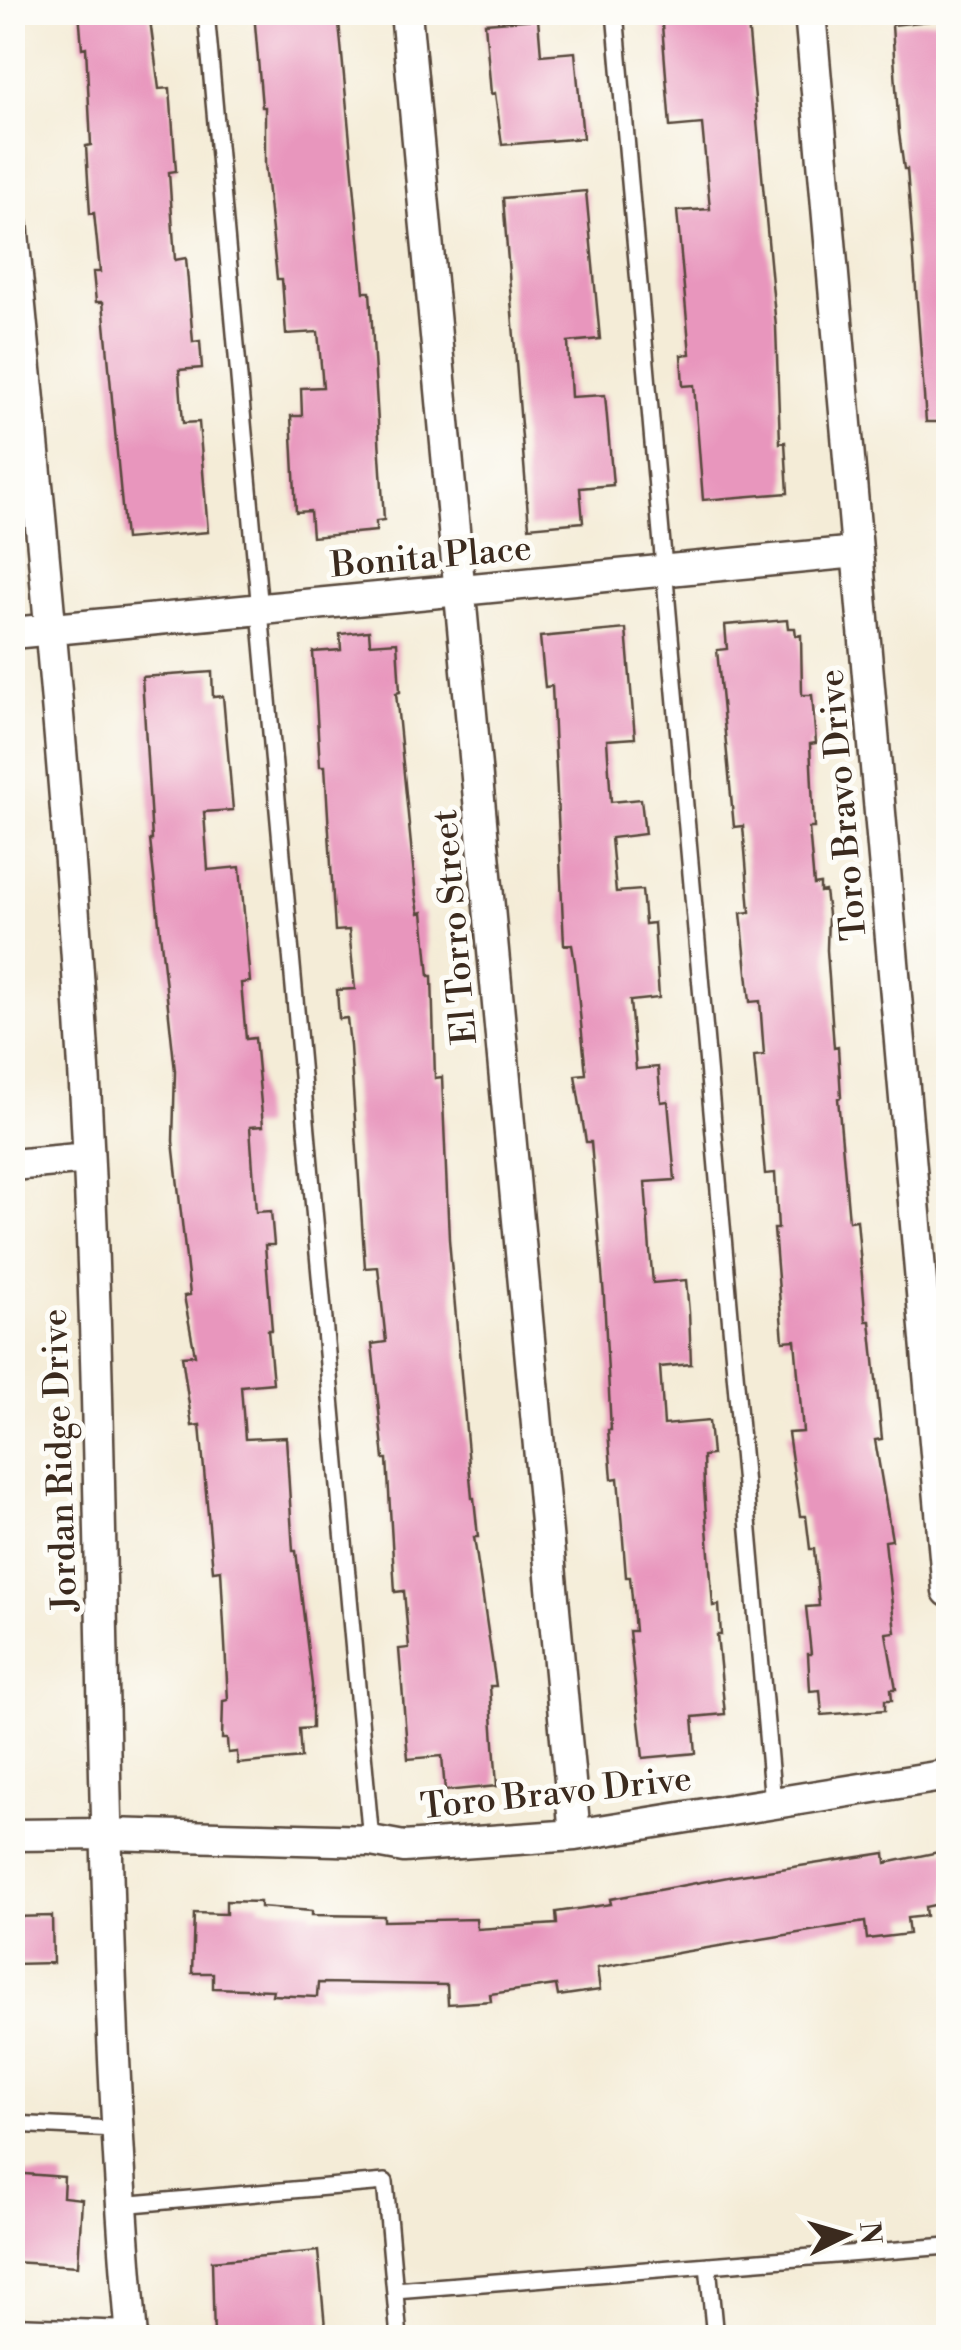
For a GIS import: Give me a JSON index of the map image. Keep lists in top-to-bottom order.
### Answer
{
  "streets": {
    "street": [
      "Bonita Place",
      "Toro Bravo Drive",
      "El Torro Street",
      "Jordan Ridge Drive"
    ]
  },
  "crossings": [
    ["Bonita Place", "Toro Bravo Drive"],
    ["Bonita Place", "El Torro Street"],
    ["Bonita Place", "Jordan Ridge Drive"],
    ["Toro Bravo Drive", "El Torro Street"],
    ["Toro Bravo Drive", "Jordan Ridge Drive"]
  ],
  "north": "right"
}
